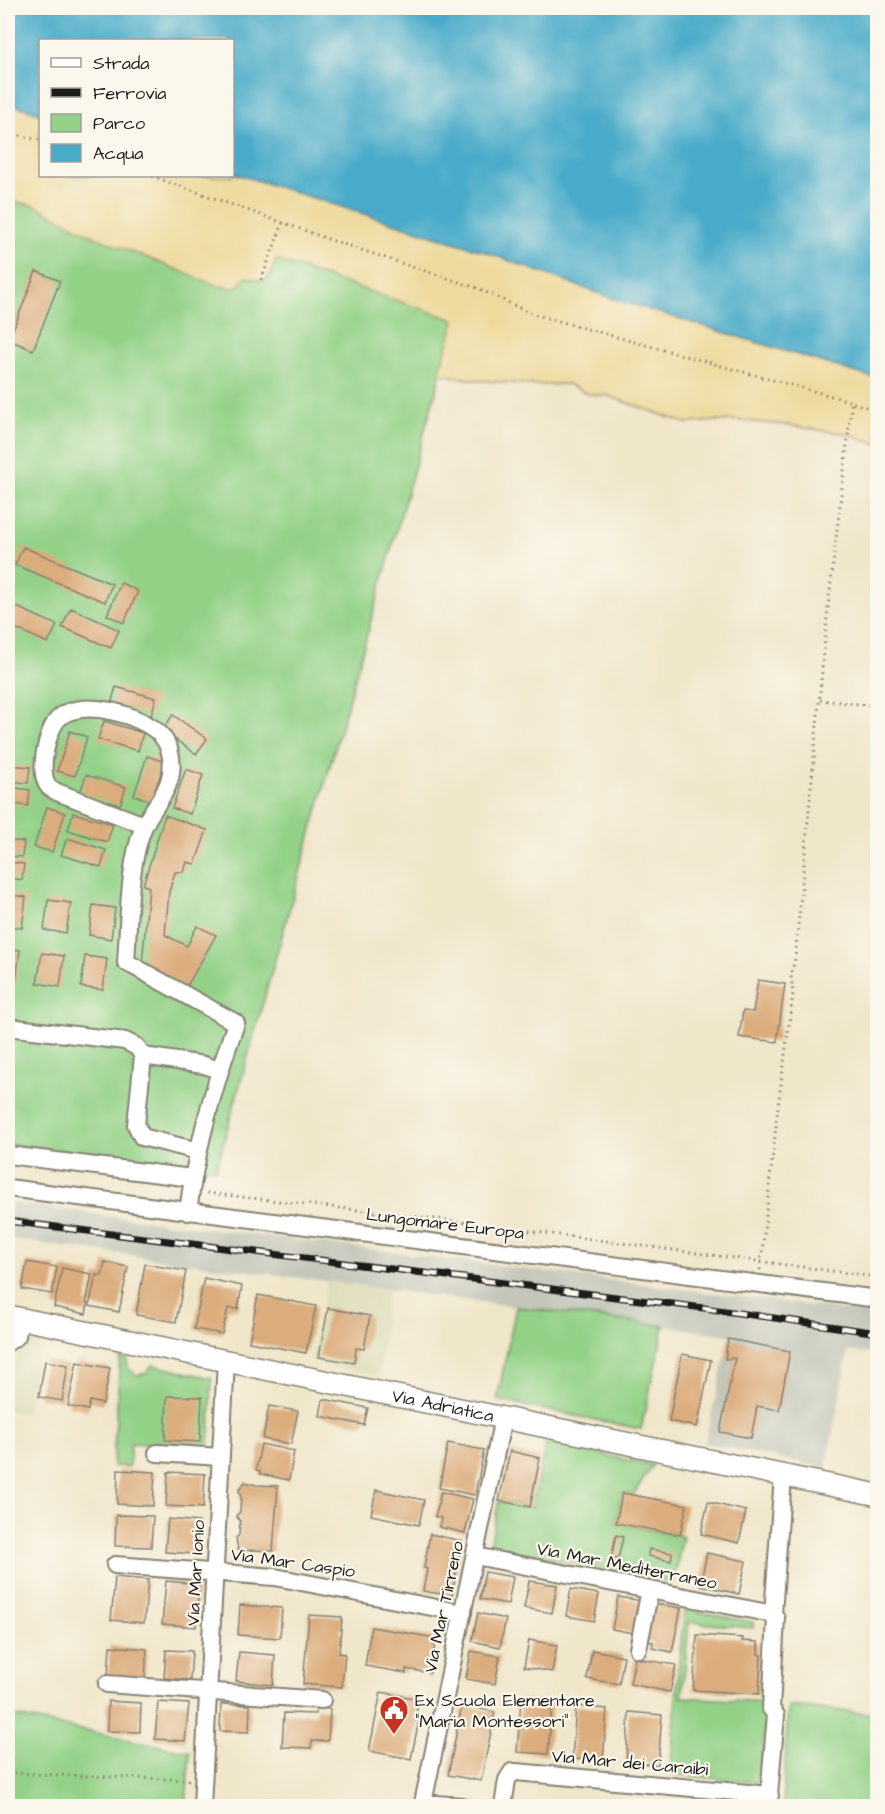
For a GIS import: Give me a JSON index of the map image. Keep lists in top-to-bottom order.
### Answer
{
  "streets": {
    "main road": ["Via Adriatica"],
    "street": [
      "Lungomare Europa",
      "Via Mar Caspio",
      "Via Mar Mediterraneo",
      "Via Mar Ionio",
      "Via Mar Tirreno",
      "Via Mar dei Caraibi"
    ]
  },
  "crossings": [
    ["Via Adriatica", "Via Mar Ionio"],
    ["Via Adriatica", "Via Mar Tirreno"],
    ["Via Mar Caspio", "Via Mar Ionio"],
    ["Via Mar Caspio", "Via Mar Tirreno"],
    ["Via Mar Mediterraneo", "Via Mar Tirreno"]
  ],
  "places": {
    "public building": ["Ex Scuola Elementare \"Maria Montessori\""]
  },
  "legend": [
    "Strada",
    "Ferrovia",
    "Parco",
    "Acqua"
  ]
}
